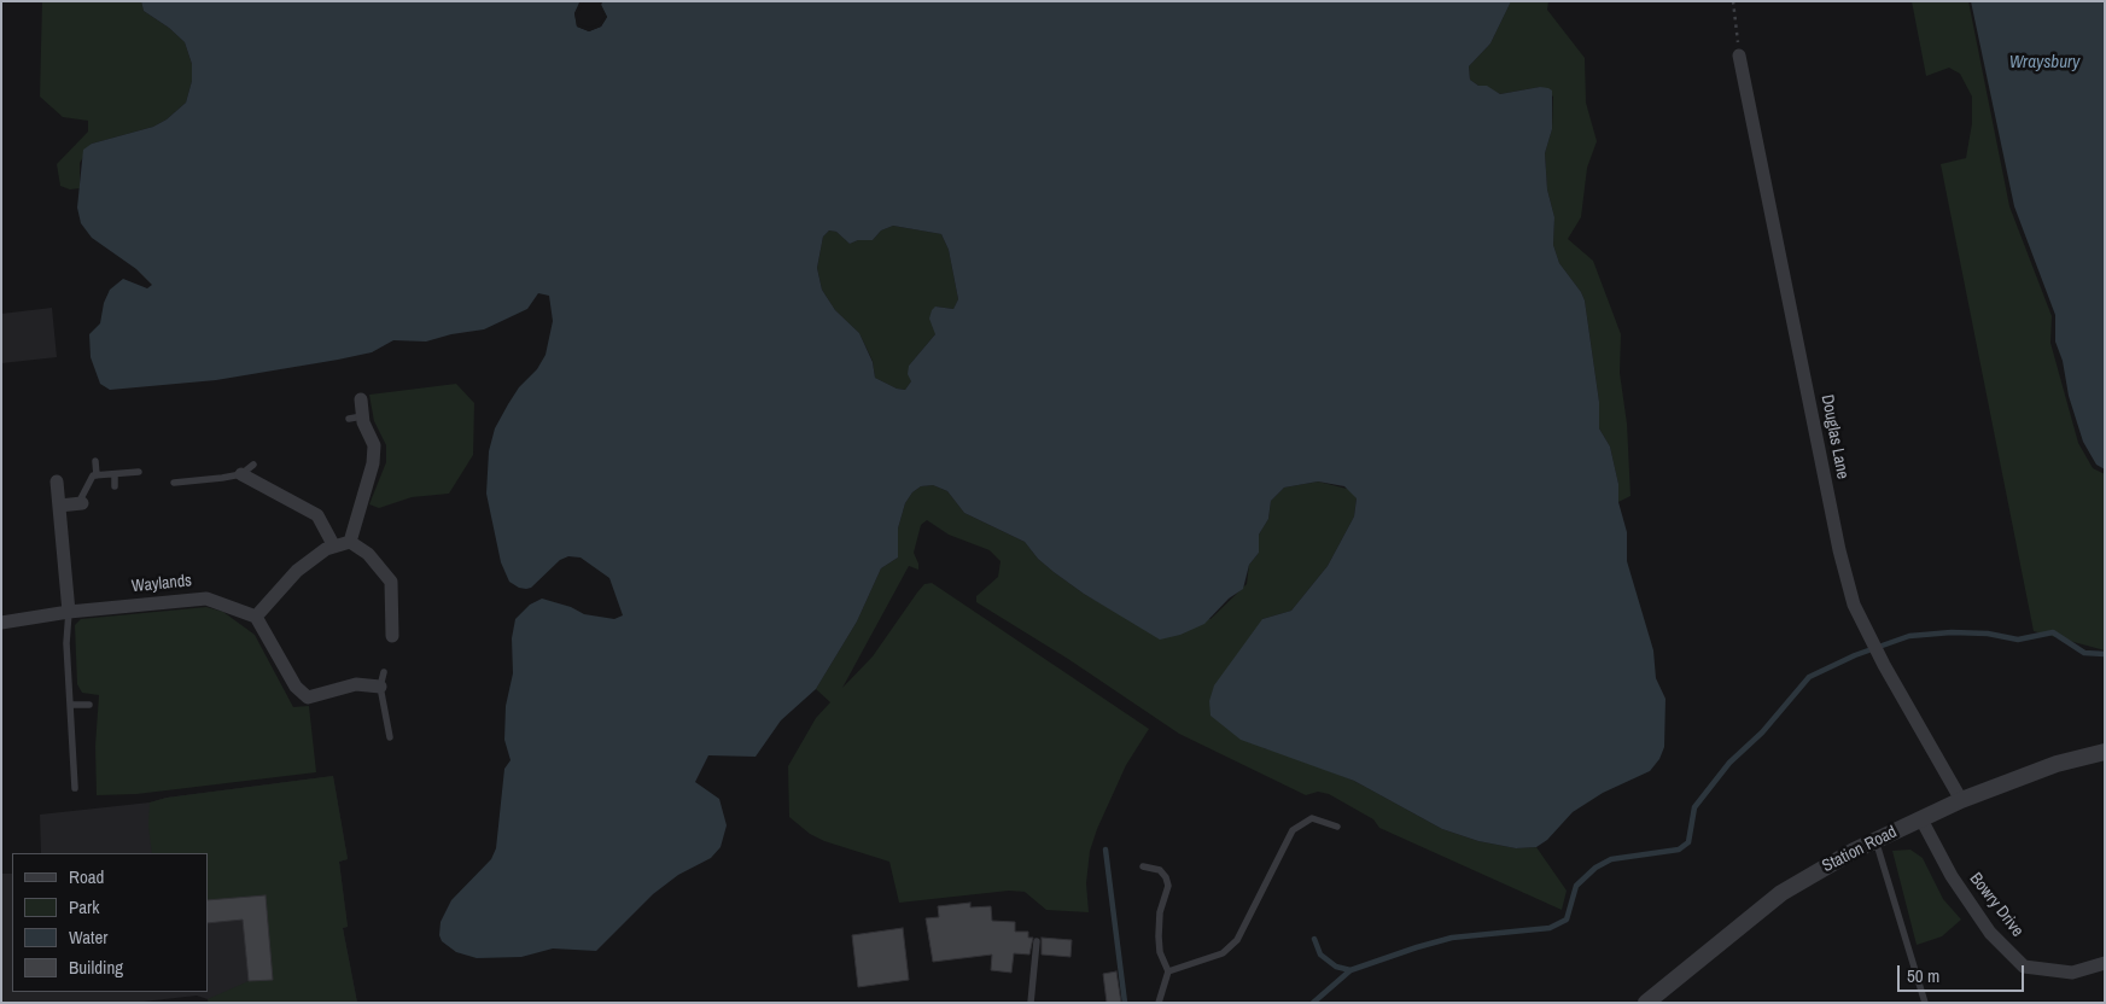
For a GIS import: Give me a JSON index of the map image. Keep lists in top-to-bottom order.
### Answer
{
  "streets": {
    "street": [
      "Douglas Lane",
      "Waylands",
      "Station Road",
      "Bowry Drive"
    ]
  },
  "crossings": [
    ["Douglas Lane", "Station Road"],
    ["Station Road", "Bowry Drive"]
  ],
  "water": ["Wraysbury"],
  "legend": [
    "Road",
    "Park",
    "Water",
    "Building"
  ],
  "scale_bar": "50 m"
}
